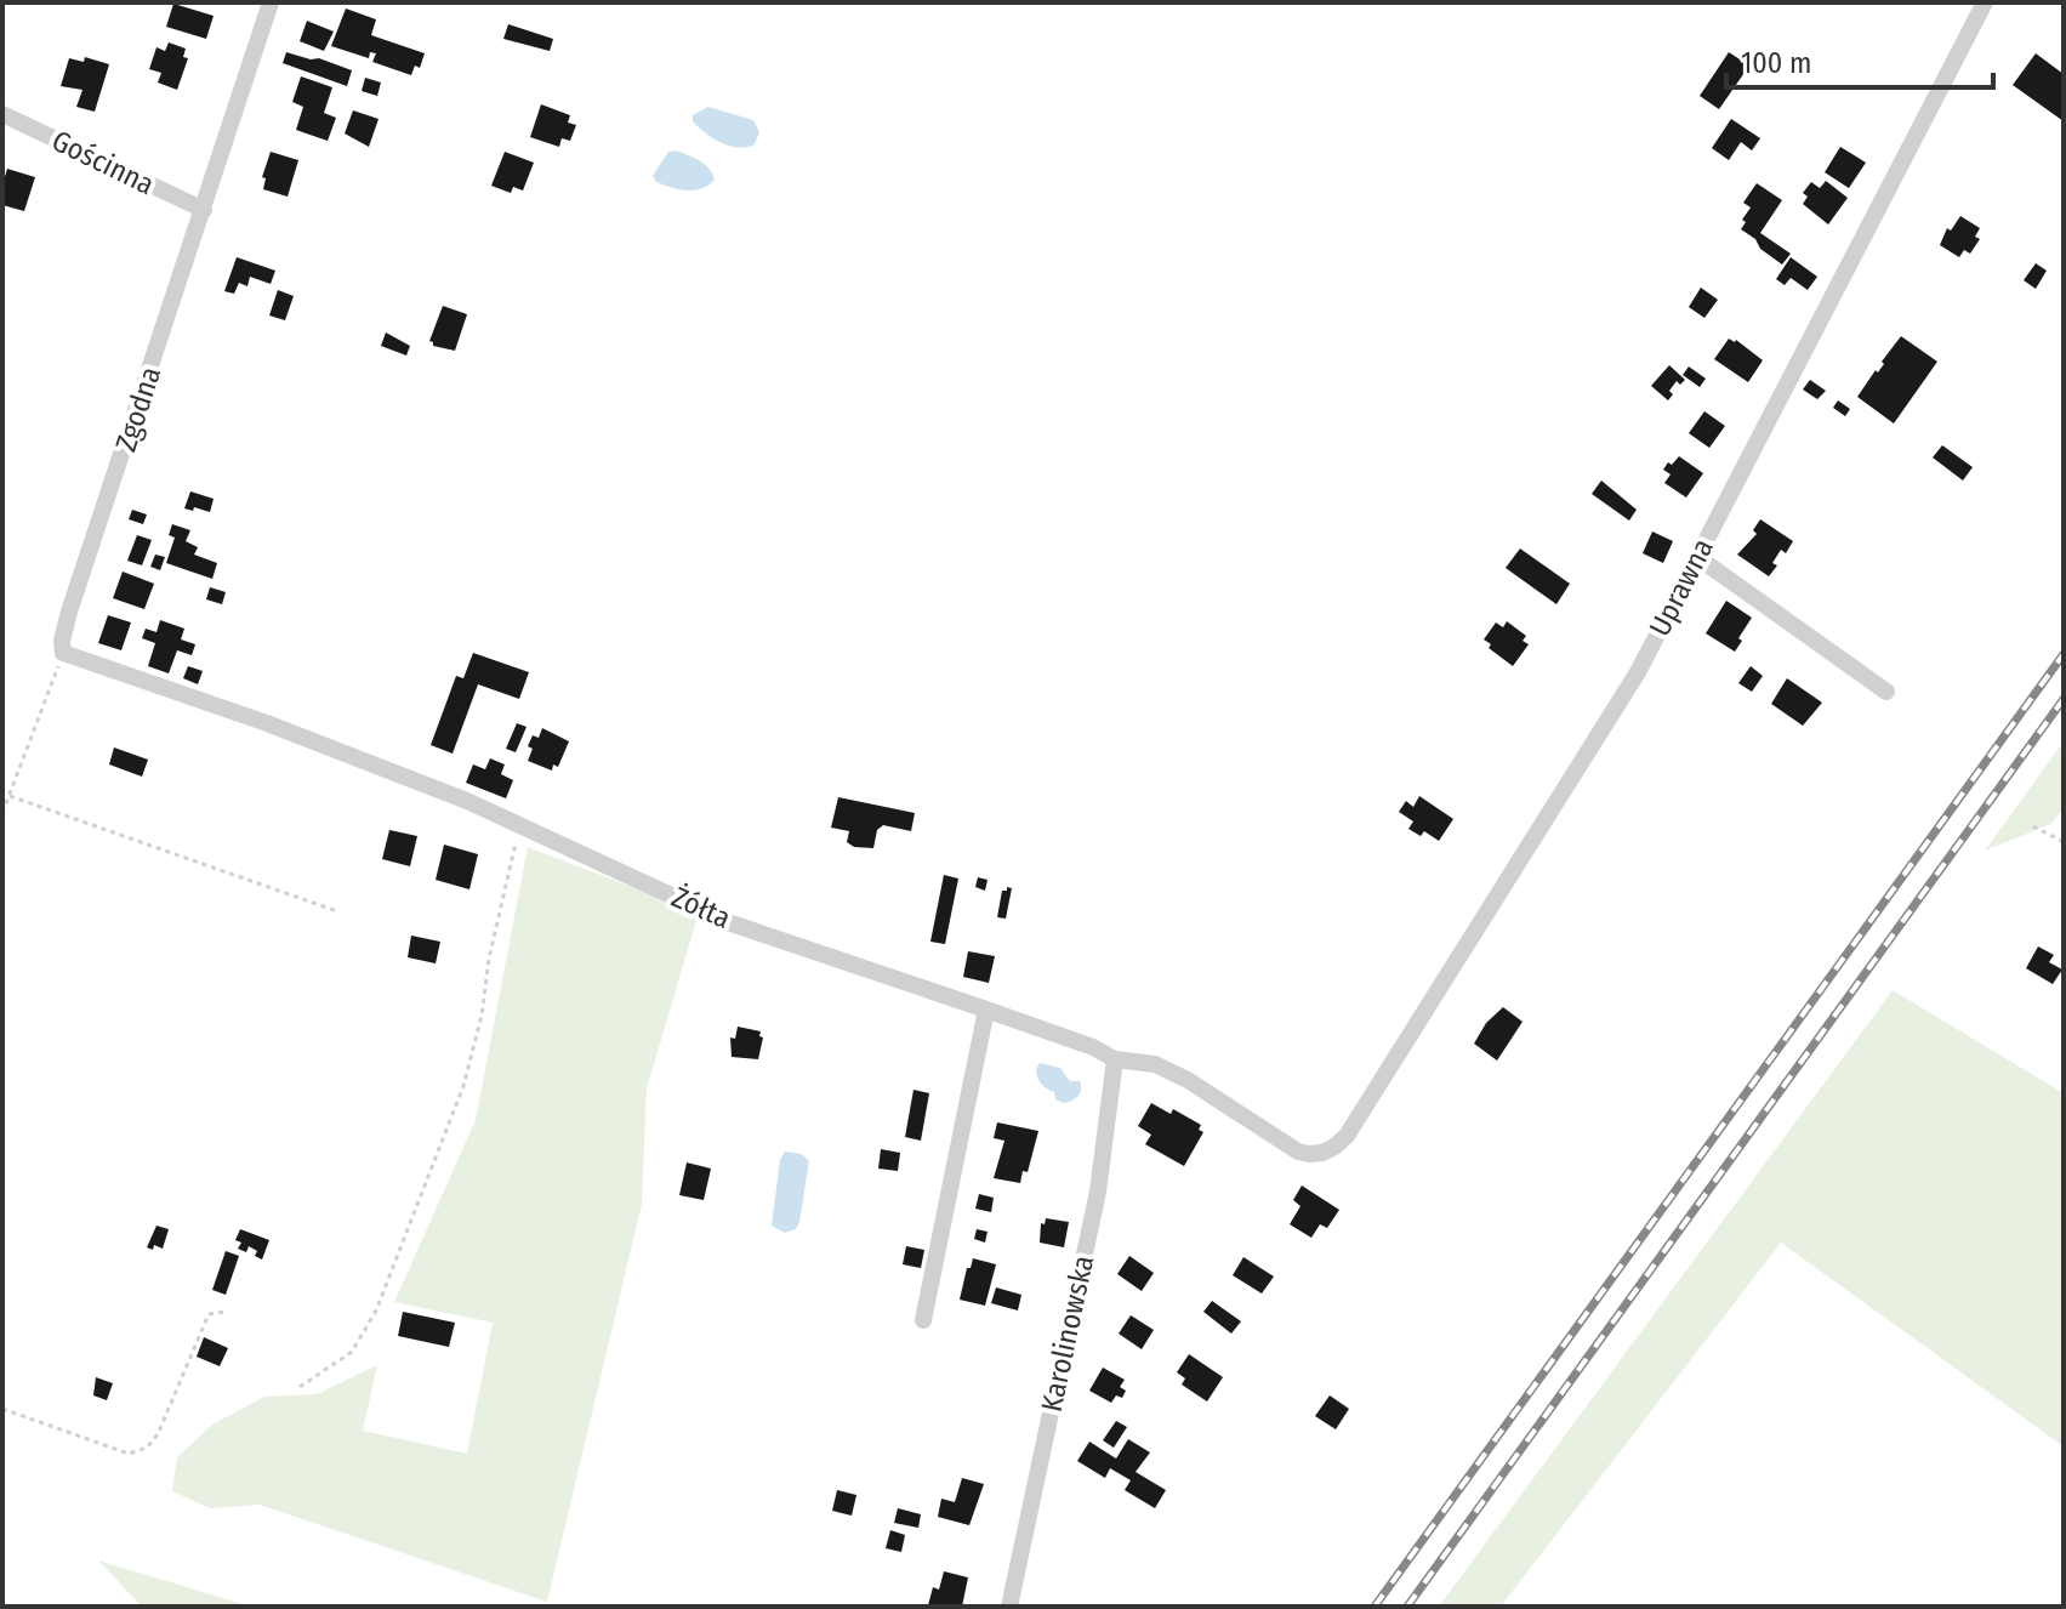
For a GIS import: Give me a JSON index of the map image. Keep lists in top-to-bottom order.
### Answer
{
  "streets": {
    "street": [
      "Gościnna",
      "Zgodna",
      "Uprawna",
      "Żółta",
      "Karolinowska"
    ]
  },
  "crossings": [
    ["Gościnna", "Zgodna"],
    ["Zgodna", "Żółta"],
    ["Uprawna", "Żółta"],
    ["Żółta", "Karolinowska"]
  ],
  "scale_bar": "100 m"
}
